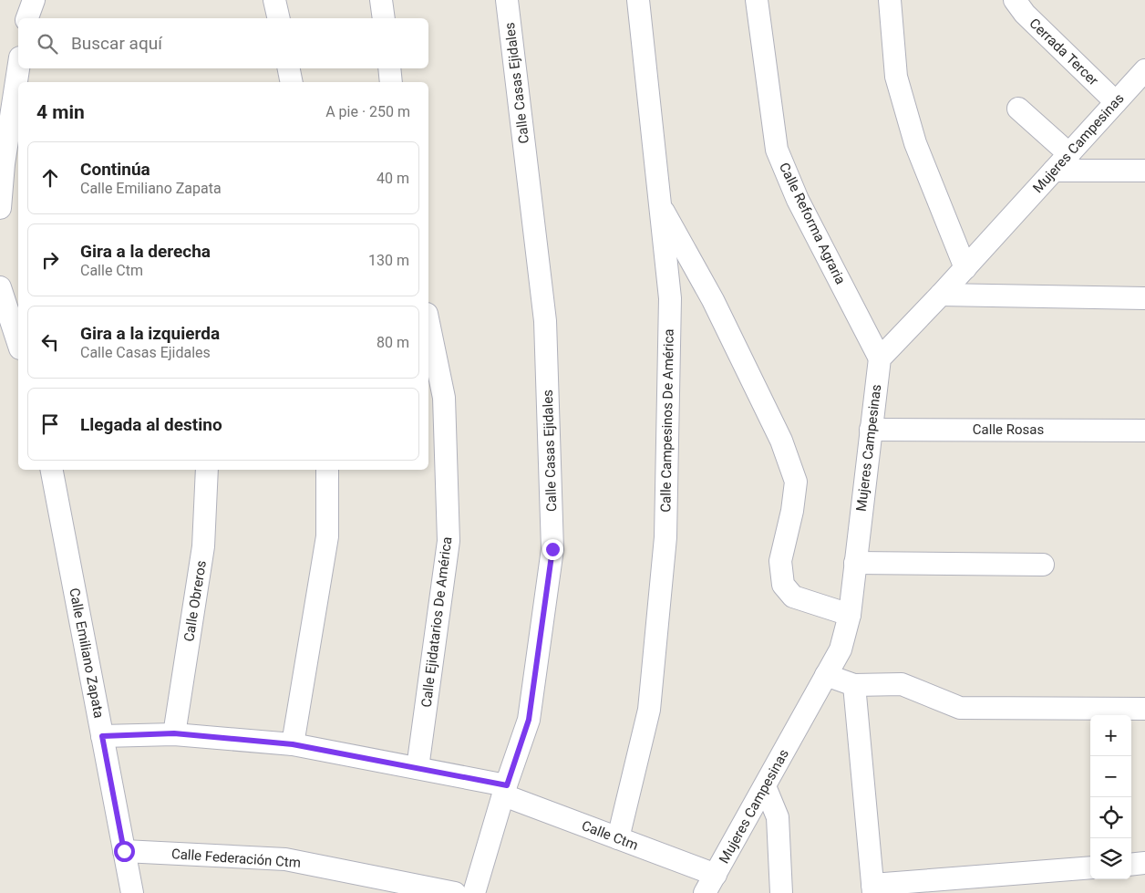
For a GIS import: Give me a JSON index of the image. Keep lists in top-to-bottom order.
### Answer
{
  "streets": {
    "street": [
      "Cerrada Tercer",
      "Calle Casas Ejidales",
      "Mujeres Campesinas",
      "Calle Reforma Agraria",
      "Calle Campesinos De América",
      "Calle Rosas",
      "Calle Obreros",
      "Calle Ejidatarios De América",
      "Calle Emiliano Zapata",
      "Calle Ctm",
      "Calle Federación Ctm"
    ]
  },
  "crossings": [
    ["Cerrada Tercer", "Mujeres Campesinas"],
    ["Calle Casas Ejidales", "Calle Ctm"],
    ["Mujeres Campesinas", "Calle Reforma Agraria"],
    ["Mujeres Campesinas", "Calle Rosas"],
    ["Mujeres Campesinas", "Calle Ctm"],
    ["Calle Campesinos De América", "Calle Ctm"],
    ["Calle Obreros", "Calle Ctm"],
    ["Calle Ejidatarios De América", "Calle Ctm"],
    ["Calle Emiliano Zapata", "Calle Ctm"],
    ["Calle Emiliano Zapata", "Calle Federación Ctm"]
  ],
  "page": {
    "search": "Buscar aquí",
    "heading": ["4 min", "A pie · 250 m"],
    "list": [
      ["Continúa", "Calle Emiliano Zapata", "40 m"],
      ["Gira a la derecha", "Calle Ctm", "130 m"],
      ["Gira a la izquierda", "Calle Casas Ejidales", "80 m"],
      "Llegada al destino"
    ],
    "map_buttons": ["+", "−"]
  }
}
